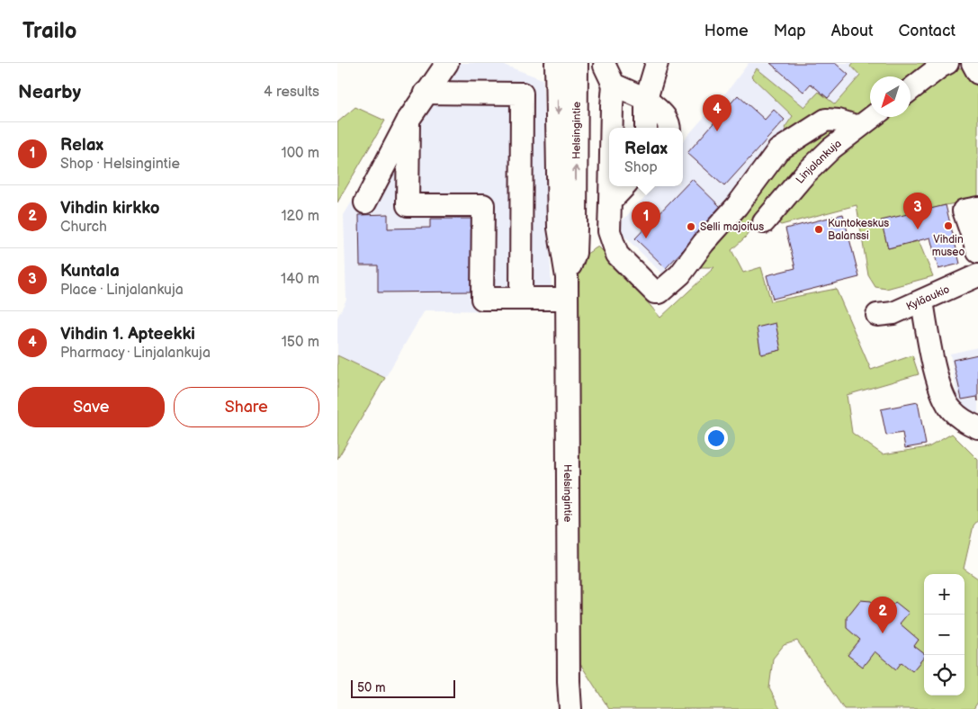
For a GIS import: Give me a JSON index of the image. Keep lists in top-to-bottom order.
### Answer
{
  "streets": {
    "street": ["Helsingintie", "Linjalankuja", "Kyläaukio"]
  },
  "places": ["Vihdin museo", "Selli majoitus", "Kuntokeskus Balanssi"],
  "scale_bar": "50 m",
  "north": "bottom left",
  "page": {
    "header": "Trailo",
    "nav": [
      "Home",
      "Map",
      "About",
      "Contact"
    ],
    "heading": ["Nearby", "4 results"],
    "pins": [
      "4",
      "3",
      "1",
      "2"
    ],
    "list": [
      {
        "mark": "1",
        "name": "Relax",
        "note": "Shop · Helsingintie",
        "value": "100 m"
      },
      {
        "mark": "2",
        "name": "Vihdin kirkko",
        "note": "Church",
        "value": "120 m"
      },
      {
        "mark": "3",
        "name": "Kuntala",
        "note": "Place · Linjalankuja",
        "value": "140 m"
      },
      {
        "mark": "4",
        "name": "Vihdin 1. Apteekki",
        "note": "Pharmacy · Linjalankuja",
        "value": "150 m"
      }
    ],
    "popup": ["Relax", "Shop"],
    "buttons": ["Save", "Share"],
    "map_buttons": ["+", "−"],
    "scale": "50 m"
  }
}
